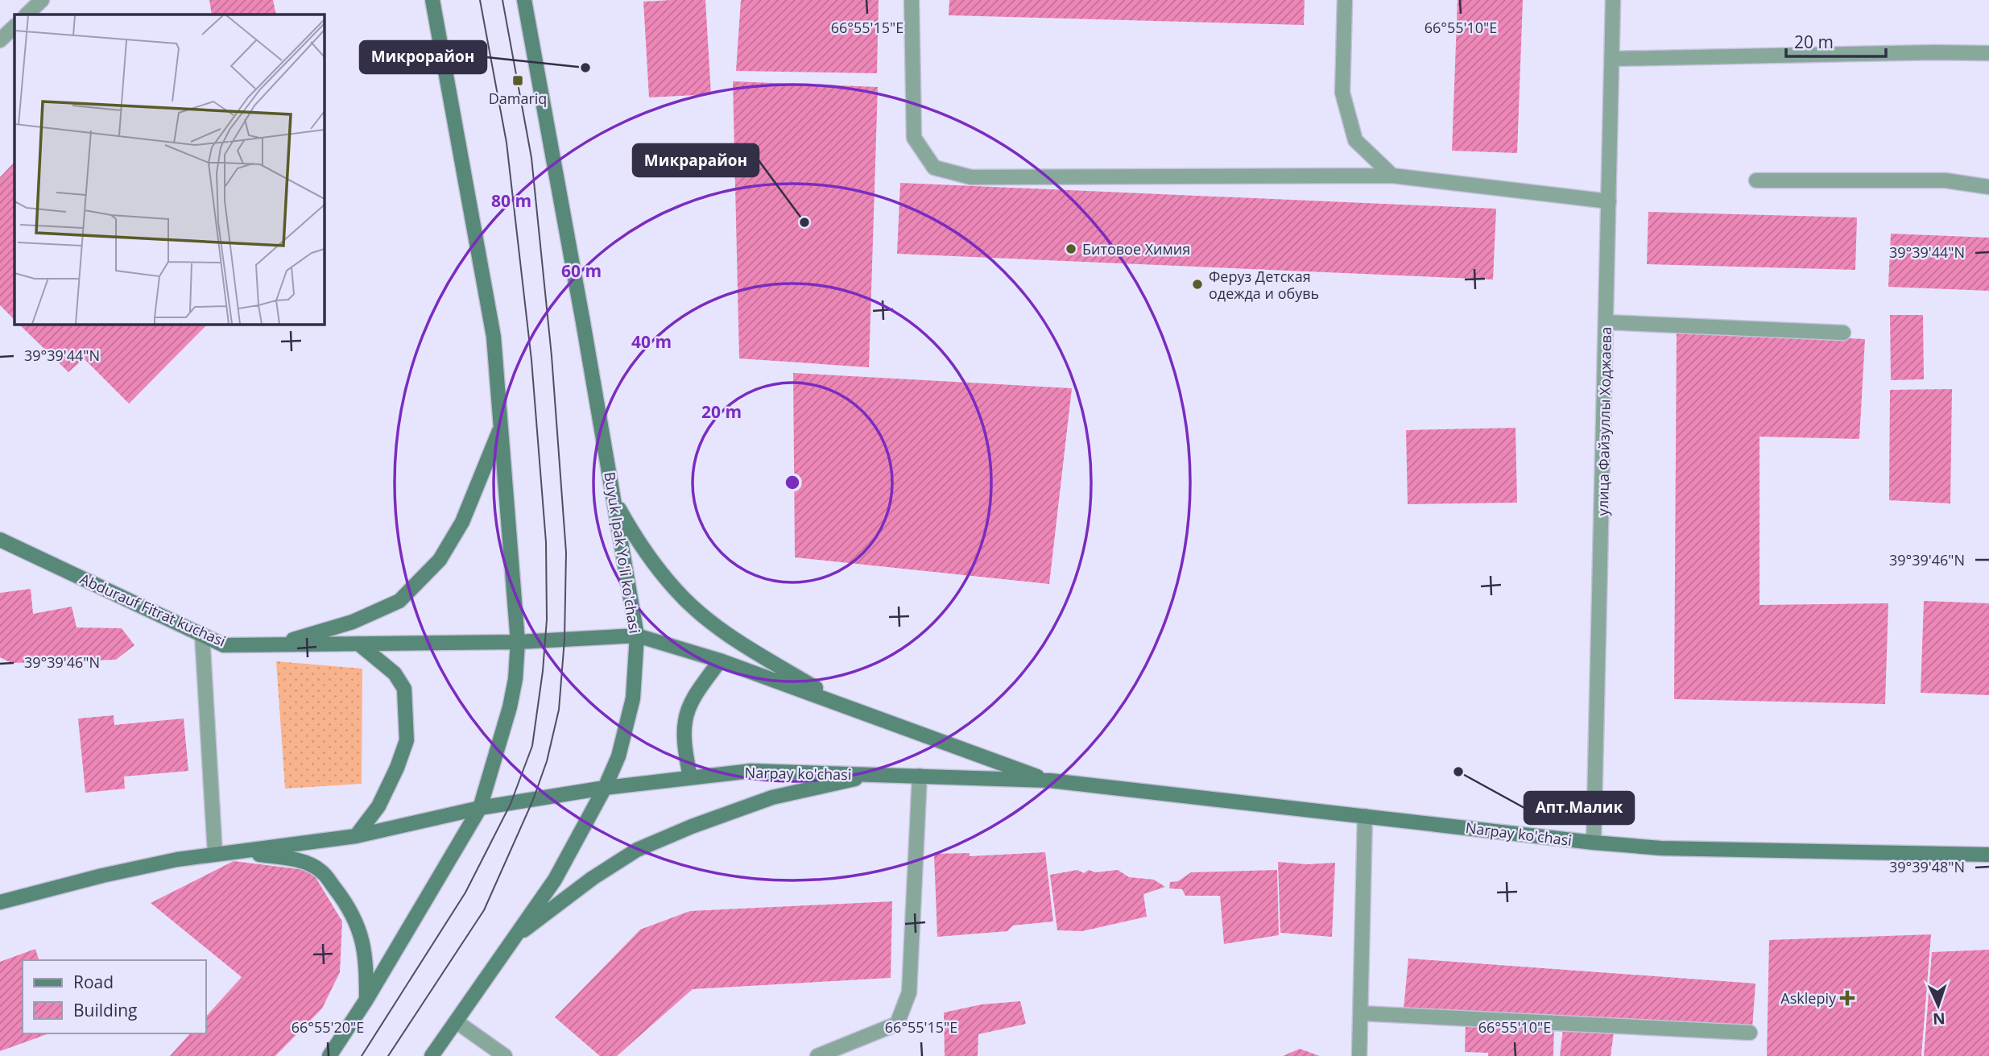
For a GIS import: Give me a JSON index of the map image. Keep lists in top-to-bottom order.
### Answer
{
  "streets": {
    "main road": ["Buyuk Ipak Yo'li ko'chasi", "Abdurauf Fitrat kuchasi", "Narpay ko'chasi"],
    "street": ["улица Файзуллы Ходжаева"]
  },
  "crossings": [
    ["улица Файзуллы Ходжаева", "Narpay ko'chasi"],
    ["Buyuk Ipak Yo'li ko'chasi", "Narpay ko'chasi"],
    ["Abdurauf Fitrat kuchasi", "Narpay ko'chasi"]
  ],
  "places": {
    "other": [
      "Микрорайон",
      "Микрарайон",
      "Битовое Химия",
      "Феруз Детская одежда и обувь",
      "Апт.Малик"
    ],
    "transit": ["Damariq"],
    "health": ["Asklepiy"]
  },
  "legend": ["Road", "Building"],
  "scale_bar": "20 m",
  "north": "bottom",
  "coordinates": [
    "66°55'15\"E",
    "66°55'10\"E",
    "39°39'44\"N",
    "39°39'46\"N",
    "39°39'48\"N",
    "66°55'20\"E"
  ],
  "rings": [
    "80 m",
    "60 m",
    "40 m",
    "20 m"
  ]
}
